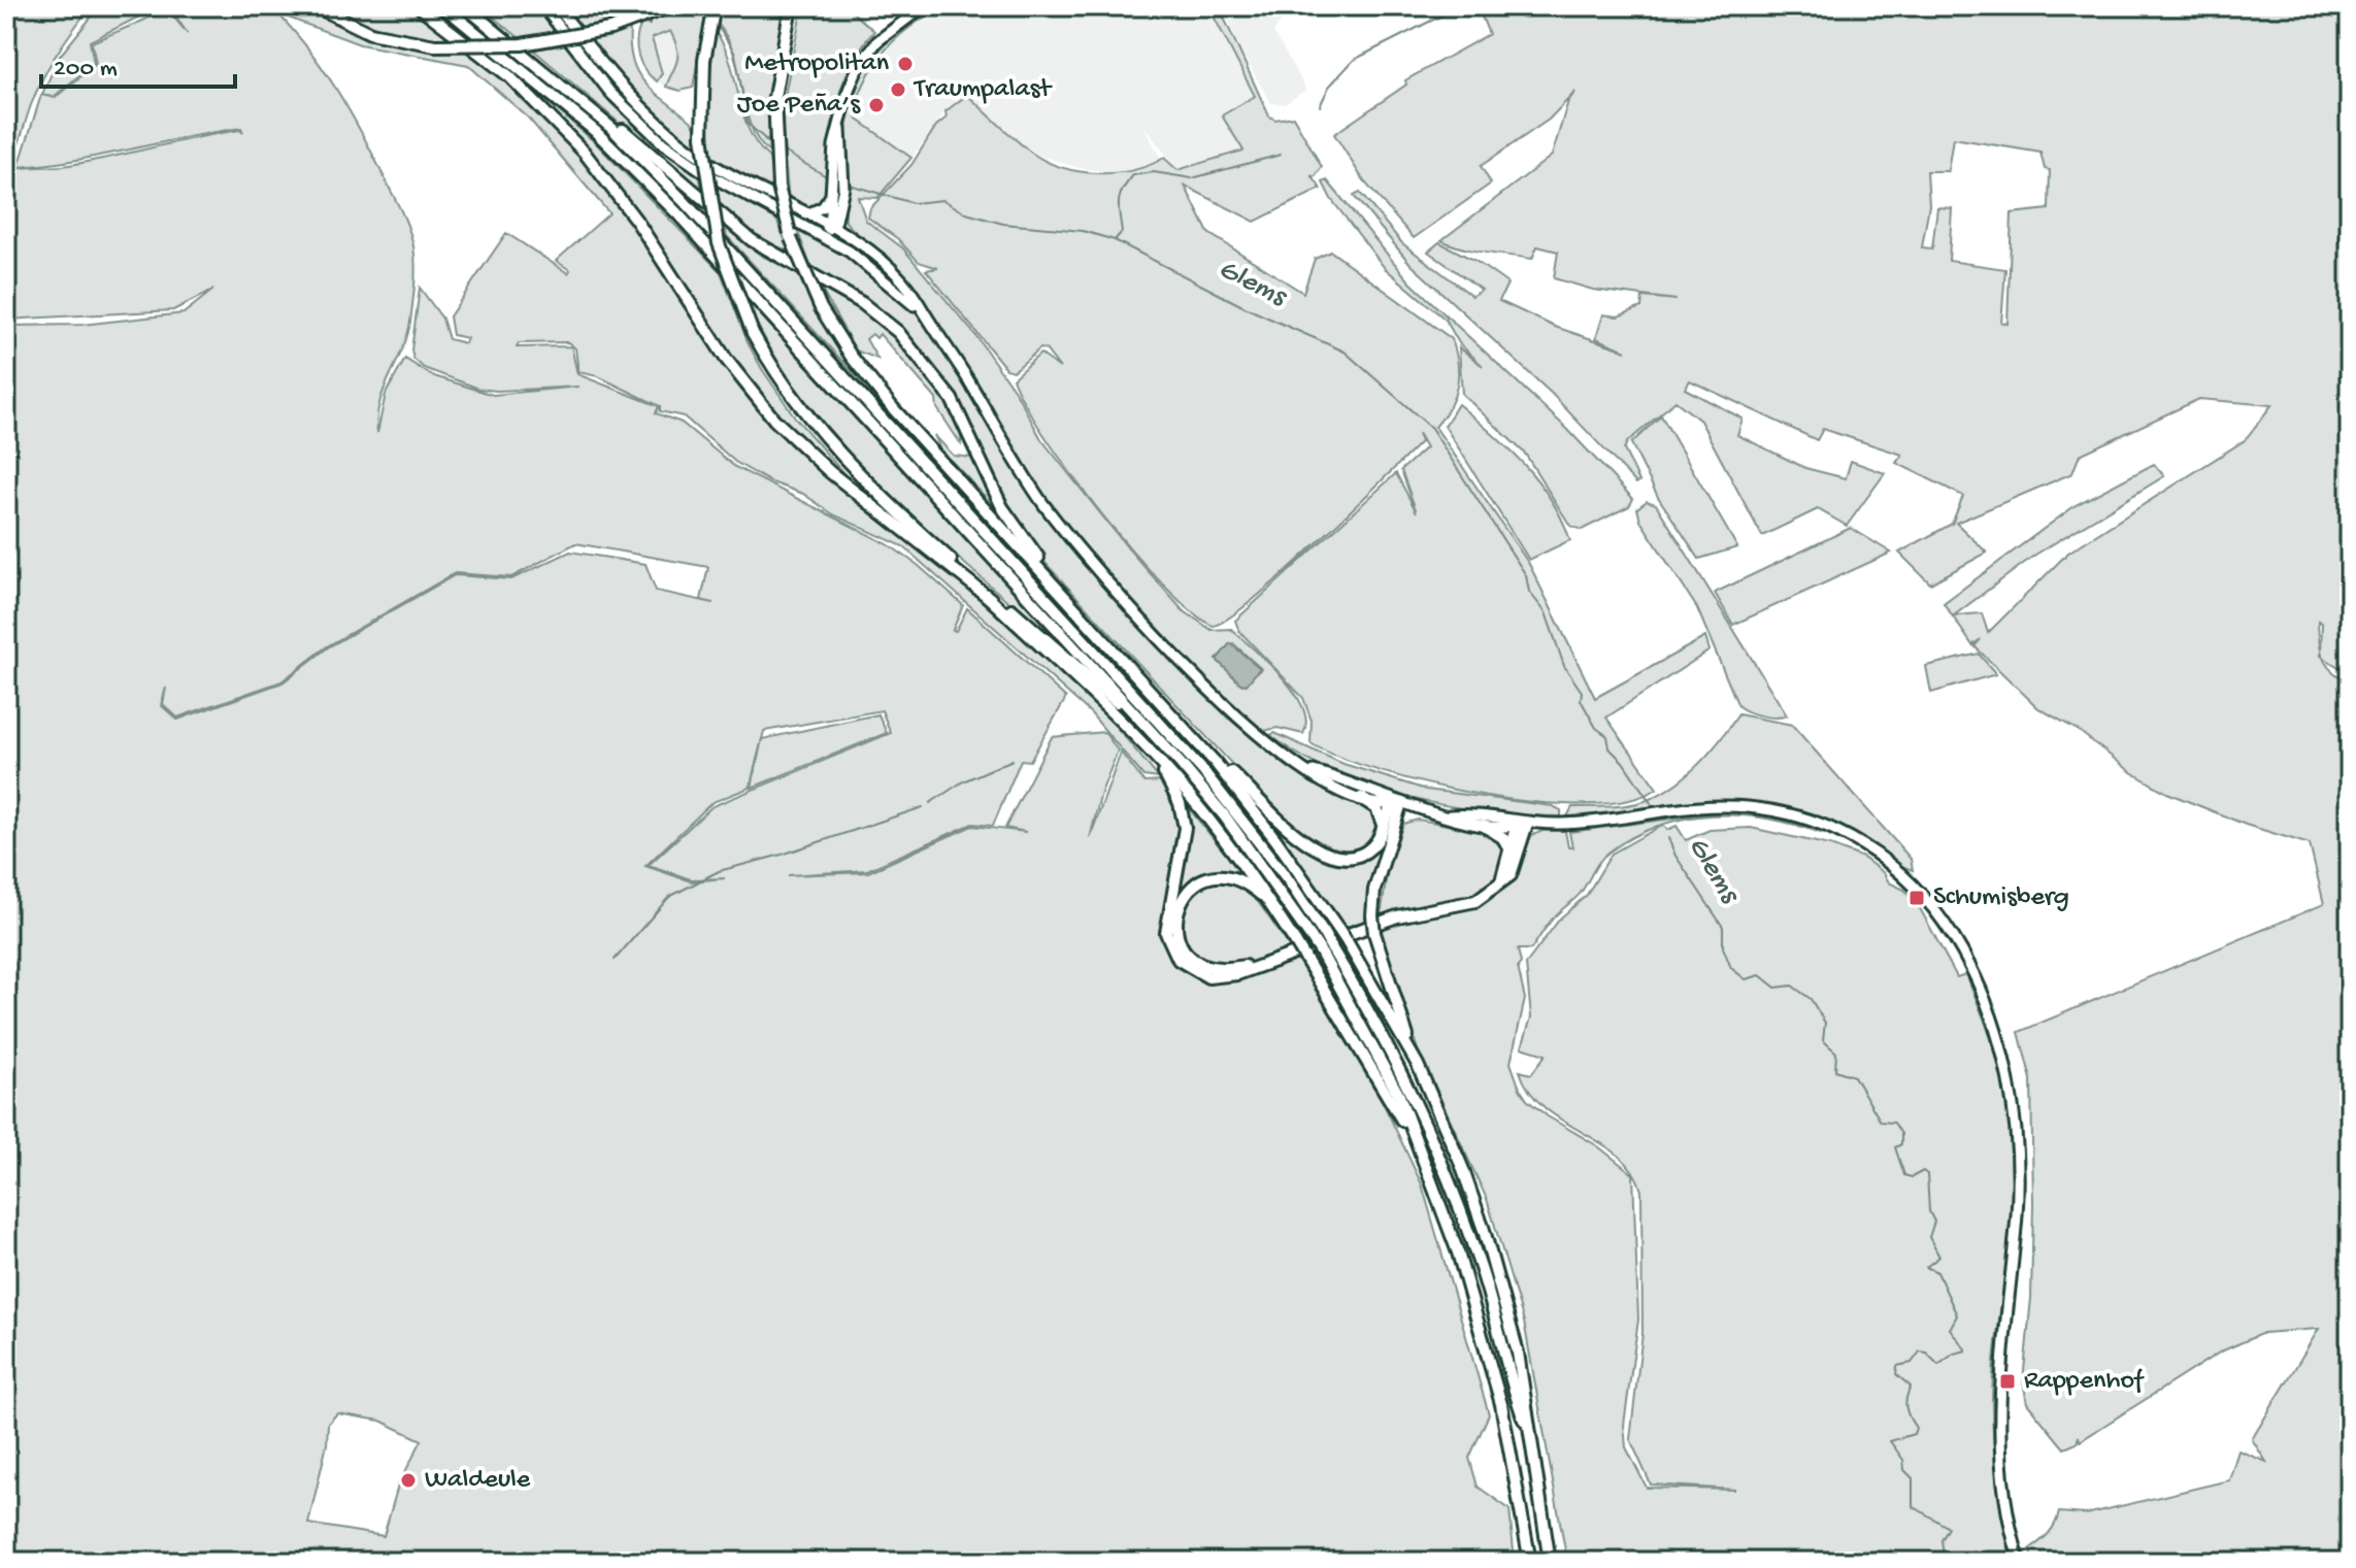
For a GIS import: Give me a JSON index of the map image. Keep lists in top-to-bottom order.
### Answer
{
  "water": ["Glems"],
  "places": {
    "other": [
      "Metropolitan",
      "Traumpalast",
      "Joe Peña’s",
      "Waldeule"
    ],
    "transit": ["Schumisberg", "Rappenhof"]
  },
  "scale_bar": "200 m"
}
